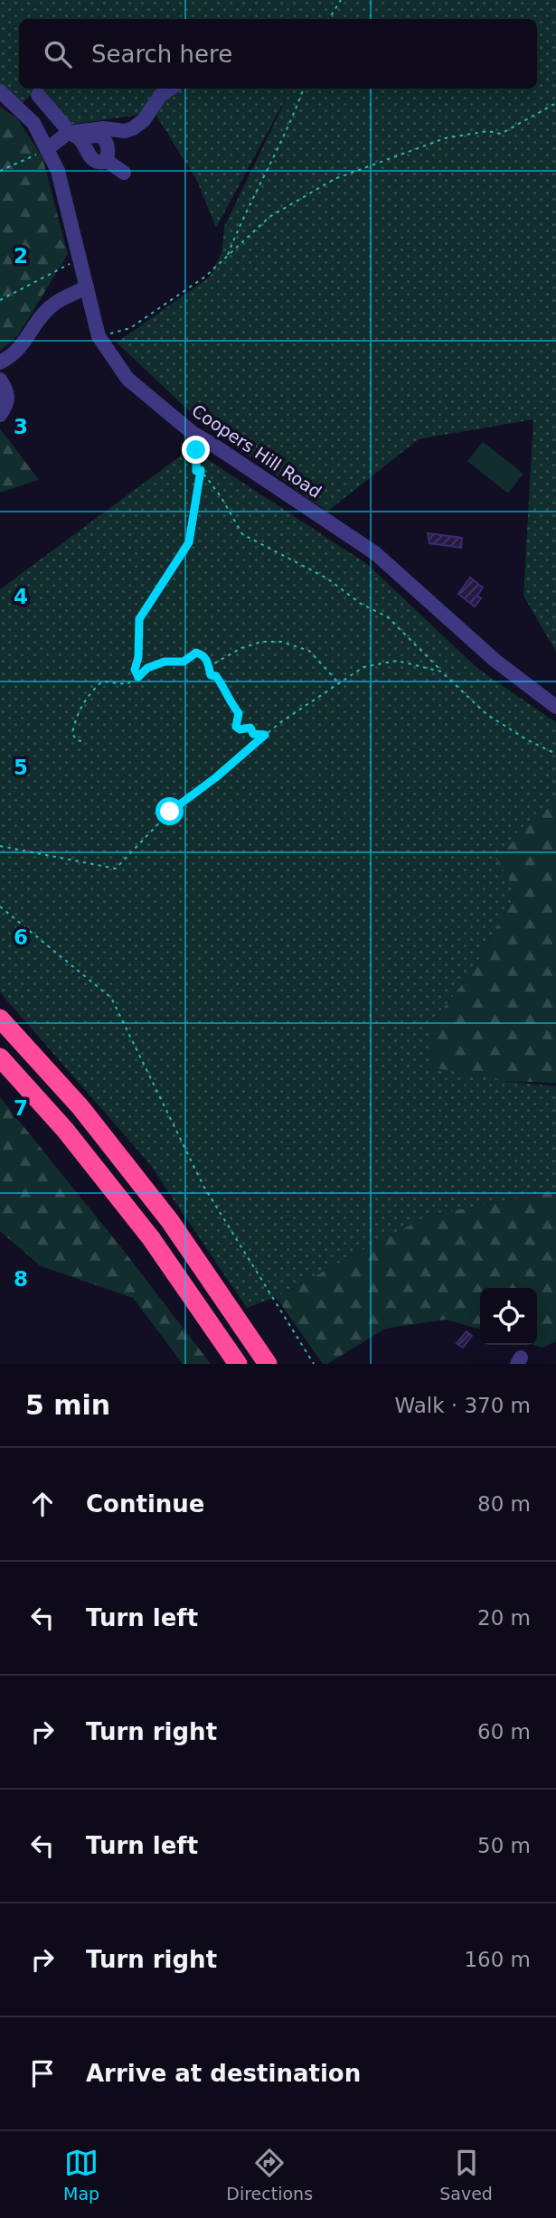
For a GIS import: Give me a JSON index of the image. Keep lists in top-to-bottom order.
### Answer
{
  "streets": {
    "street": ["Coopers Hill Road"]
  },
  "page": {
    "search": "Search here",
    "heading": ["5 min", "Walk · 370 m"],
    "list": [
      ["Continue", "80 m"],
      ["Turn left", "20 m"],
      ["Turn right", "60 m"],
      ["Turn left", "50 m"],
      ["Turn right", "160 m"],
      "Arrive at destination"
    ],
    "nav": ["Map", "Directions", "Saved"]
  },
  "grid": {
    "rows": [
      "2",
      "3",
      "4",
      "5",
      "6",
      "7",
      "8"
    ]
  }
}
